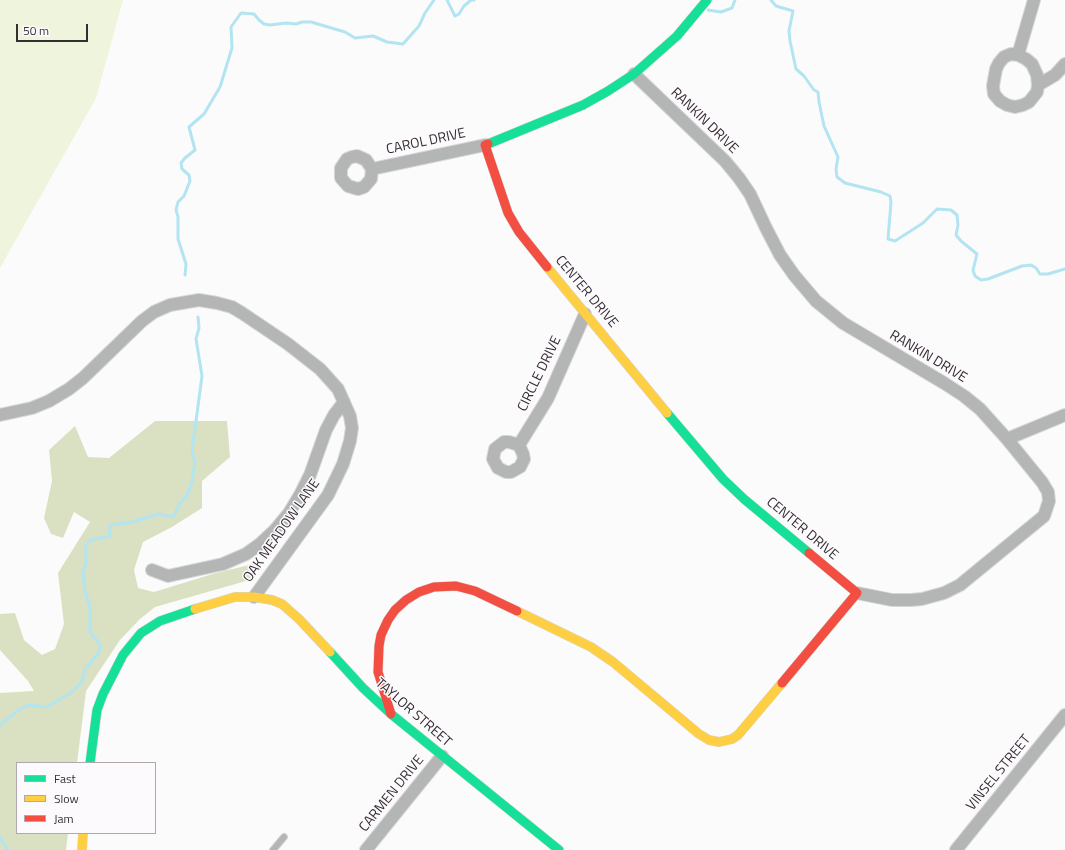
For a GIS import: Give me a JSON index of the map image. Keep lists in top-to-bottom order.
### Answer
{
  "streets": {
    "street": [
      "RANKIN DRIVE",
      "CAROL DRIVE",
      "CENTER DRIVE",
      "CIRCLE DRIVE",
      "OAK MEADOW LANE",
      "TAYLOR STREET",
      "VINSEL STREET",
      "CARMEN DRIVE"
    ]
  },
  "crossings": [
    ["RANKIN DRIVE", "CENTER DRIVE"],
    ["CAROL DRIVE", "CENTER DRIVE"],
    ["CENTER DRIVE", "CIRCLE DRIVE"],
    ["OAK MEADOW LANE", "TAYLOR STREET"],
    ["TAYLOR STREET", "CARMEN DRIVE"]
  ],
  "legend": ["Fast", "Slow", "Jam"],
  "scale_bar": "50 m"
}
